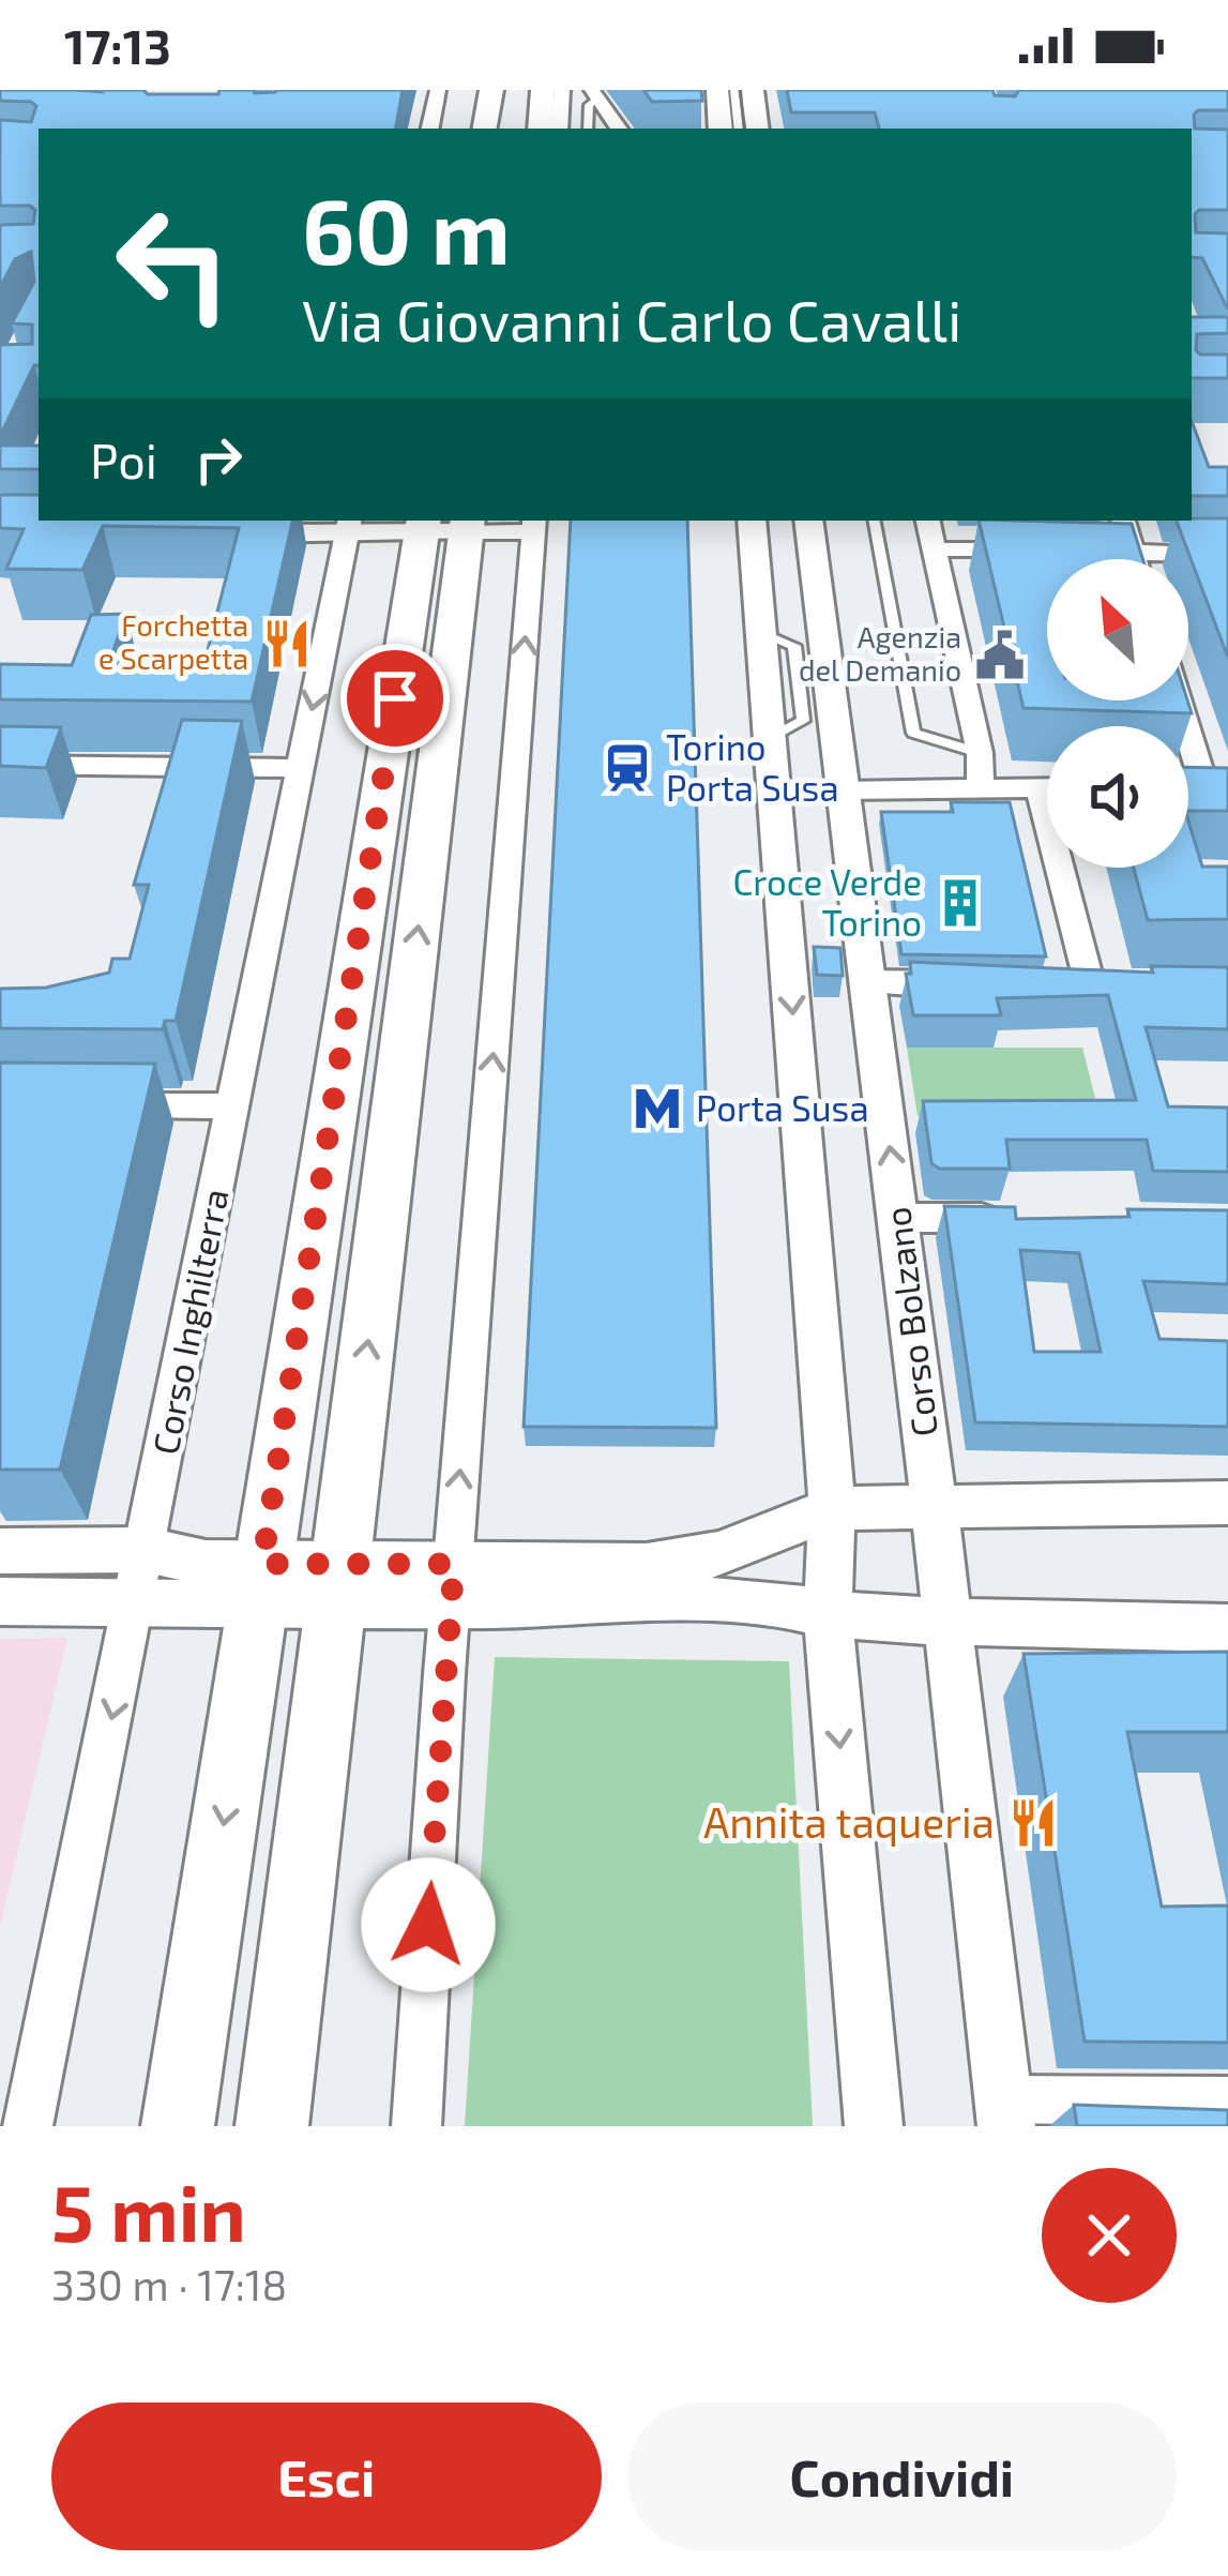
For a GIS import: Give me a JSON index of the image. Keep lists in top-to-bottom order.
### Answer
{
  "streets": {
    "street": ["Corso Inghilterra", "Corso Bolzano"]
  },
  "places": {
    "restaurant": ["Forchetta e Scarpetta", "Annita taqueria"],
    "public building": ["Agenzia del Demanio"],
    "station": ["Torino Porta Susa"],
    "building": ["Croce Verde Torino"],
    "metro station": ["Porta Susa"]
  },
  "north": "top left",
  "page": {
    "status": "17:13",
    "turn": ["60 m", "Via Giovanni Carlo Cavalli"],
    "then": "Poi",
    "heading": ["5 min", "330 m · 17:18"],
    "buttons": ["Esci", "Condividi"]
  }
}
